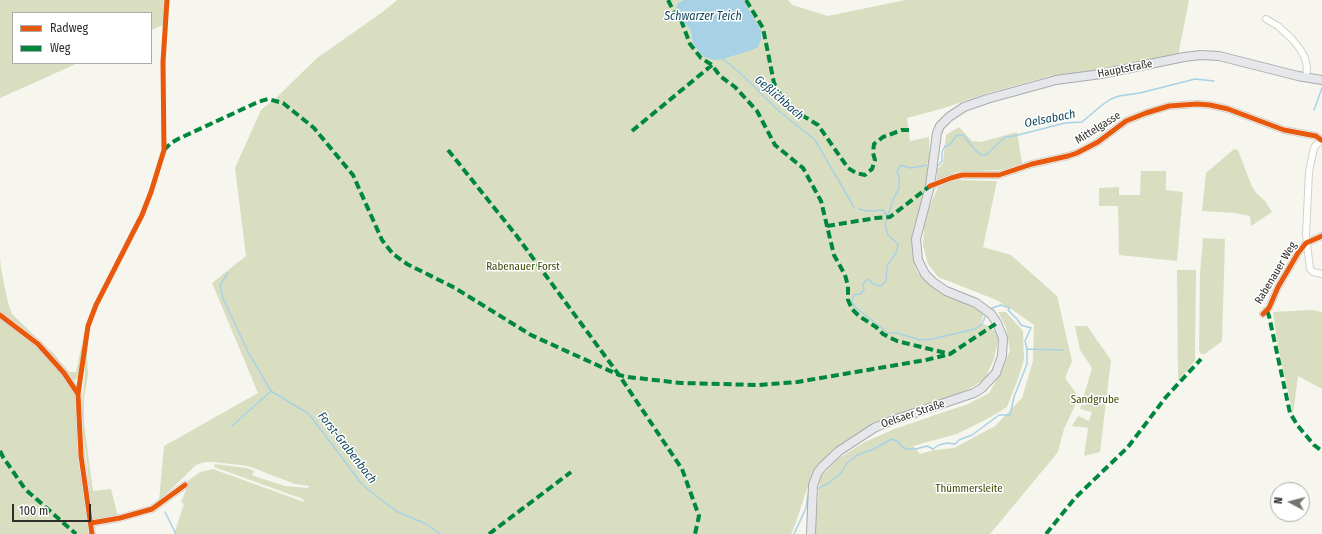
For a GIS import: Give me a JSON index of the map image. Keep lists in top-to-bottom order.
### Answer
{
  "streets": {
    "main road": ["Hauptstraße", "Oelsaer Straße"],
    "street": ["Mittelgasse", "Rabenauer Weg"]
  },
  "crossings": [
    ["Hauptstraße", "Mittelgasse"],
    ["Hauptstraße", "Oelsaer Straße"],
    ["Mittelgasse", "Rabenauer Weg"],
    ["Mittelgasse", "Oelsaer Straße"]
  ],
  "water": [
    "Schwarzer Teich",
    "Geßlichbach",
    "Oelsabach",
    "Forst-Grabenbach"
  ],
  "parks": ["Rabenauer Forst", "Sandgrube", "Thümmersleite"],
  "legend": ["Radweg", "Weg"],
  "scale_bar": "100 m",
  "north": "left"
}
